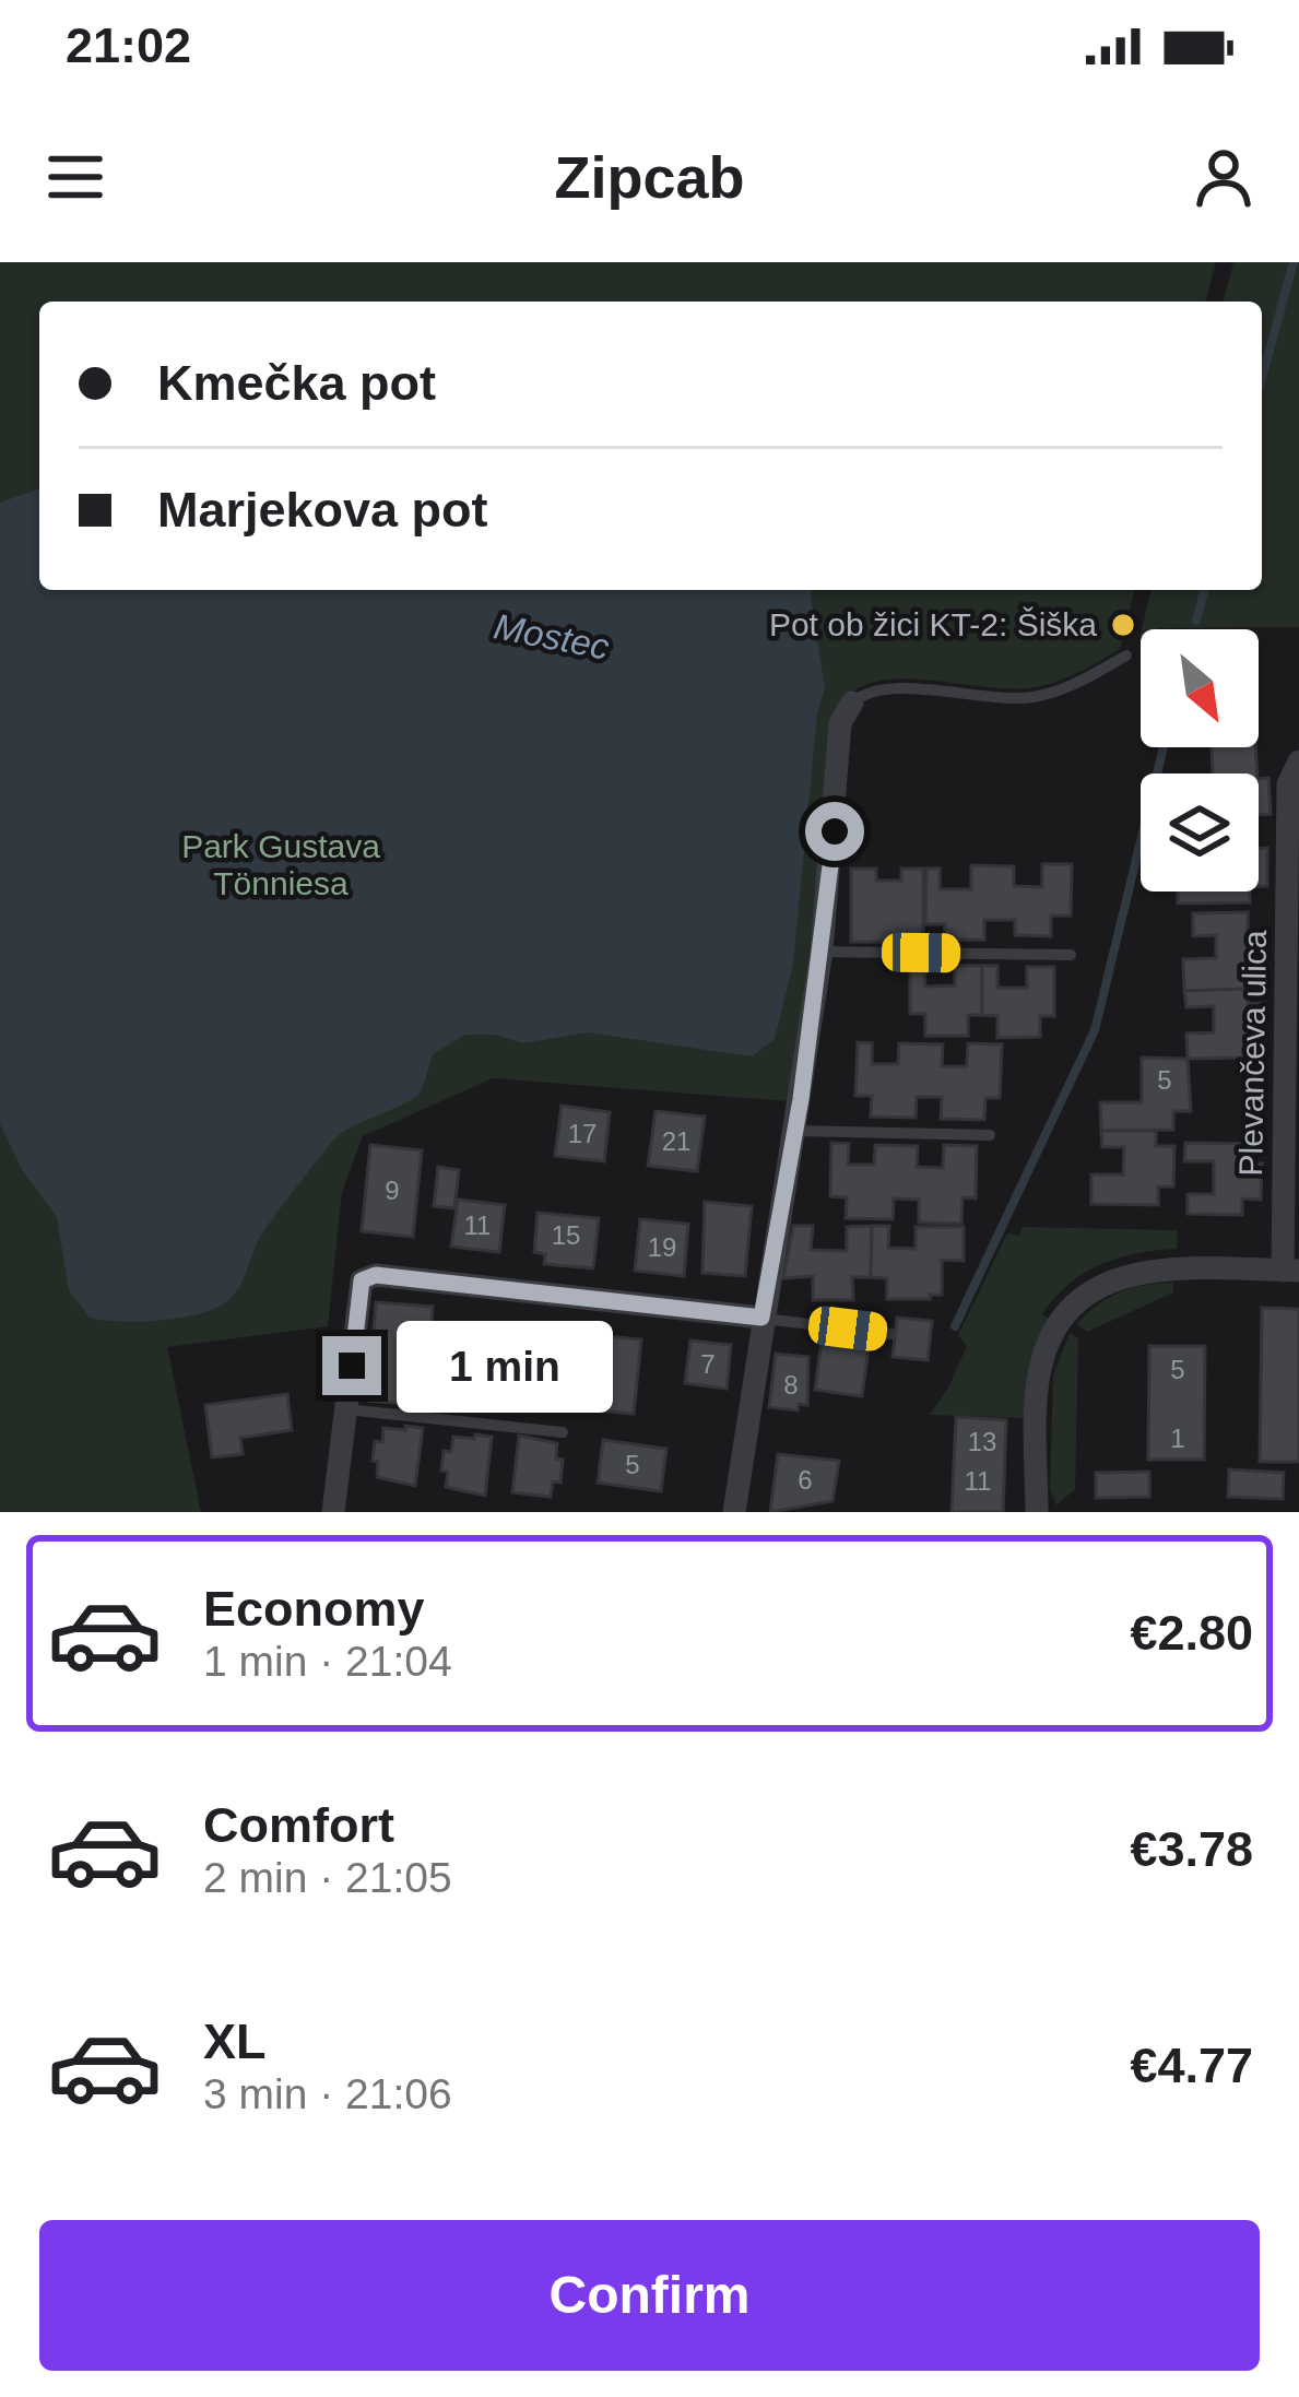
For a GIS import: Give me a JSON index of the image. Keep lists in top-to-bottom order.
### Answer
{
  "streets": {
    "street": ["Plevančeva ulica"]
  },
  "water": ["Mostec"],
  "parks": ["Park Gustava Tönniesa"],
  "places": ["Pot ob žici KT-2: Šiška"],
  "house_numbers": [
    "5",
    "17",
    "21",
    "9",
    "11",
    "15",
    "19",
    "7",
    "5",
    "8",
    "1",
    "13",
    "5",
    "6",
    "11"
  ],
  "north": "bottom right",
  "page": {
    "status": "21:02",
    "header": "Zipcab",
    "banner": ["Kmečka pot", "Marjekova pot"],
    "bubble": "1 min",
    "list": [
      {
        "name": "Economy",
        "note": "1 min · 21:04",
        "value": "€2.80"
      },
      {
        "name": "Comfort",
        "note": "2 min · 21:05",
        "value": "€3.78"
      },
      {
        "name": "XL",
        "note": "3 min · 21:06",
        "value": "€4.77"
      }
    ],
    "buttons": "Confirm"
  }
}
